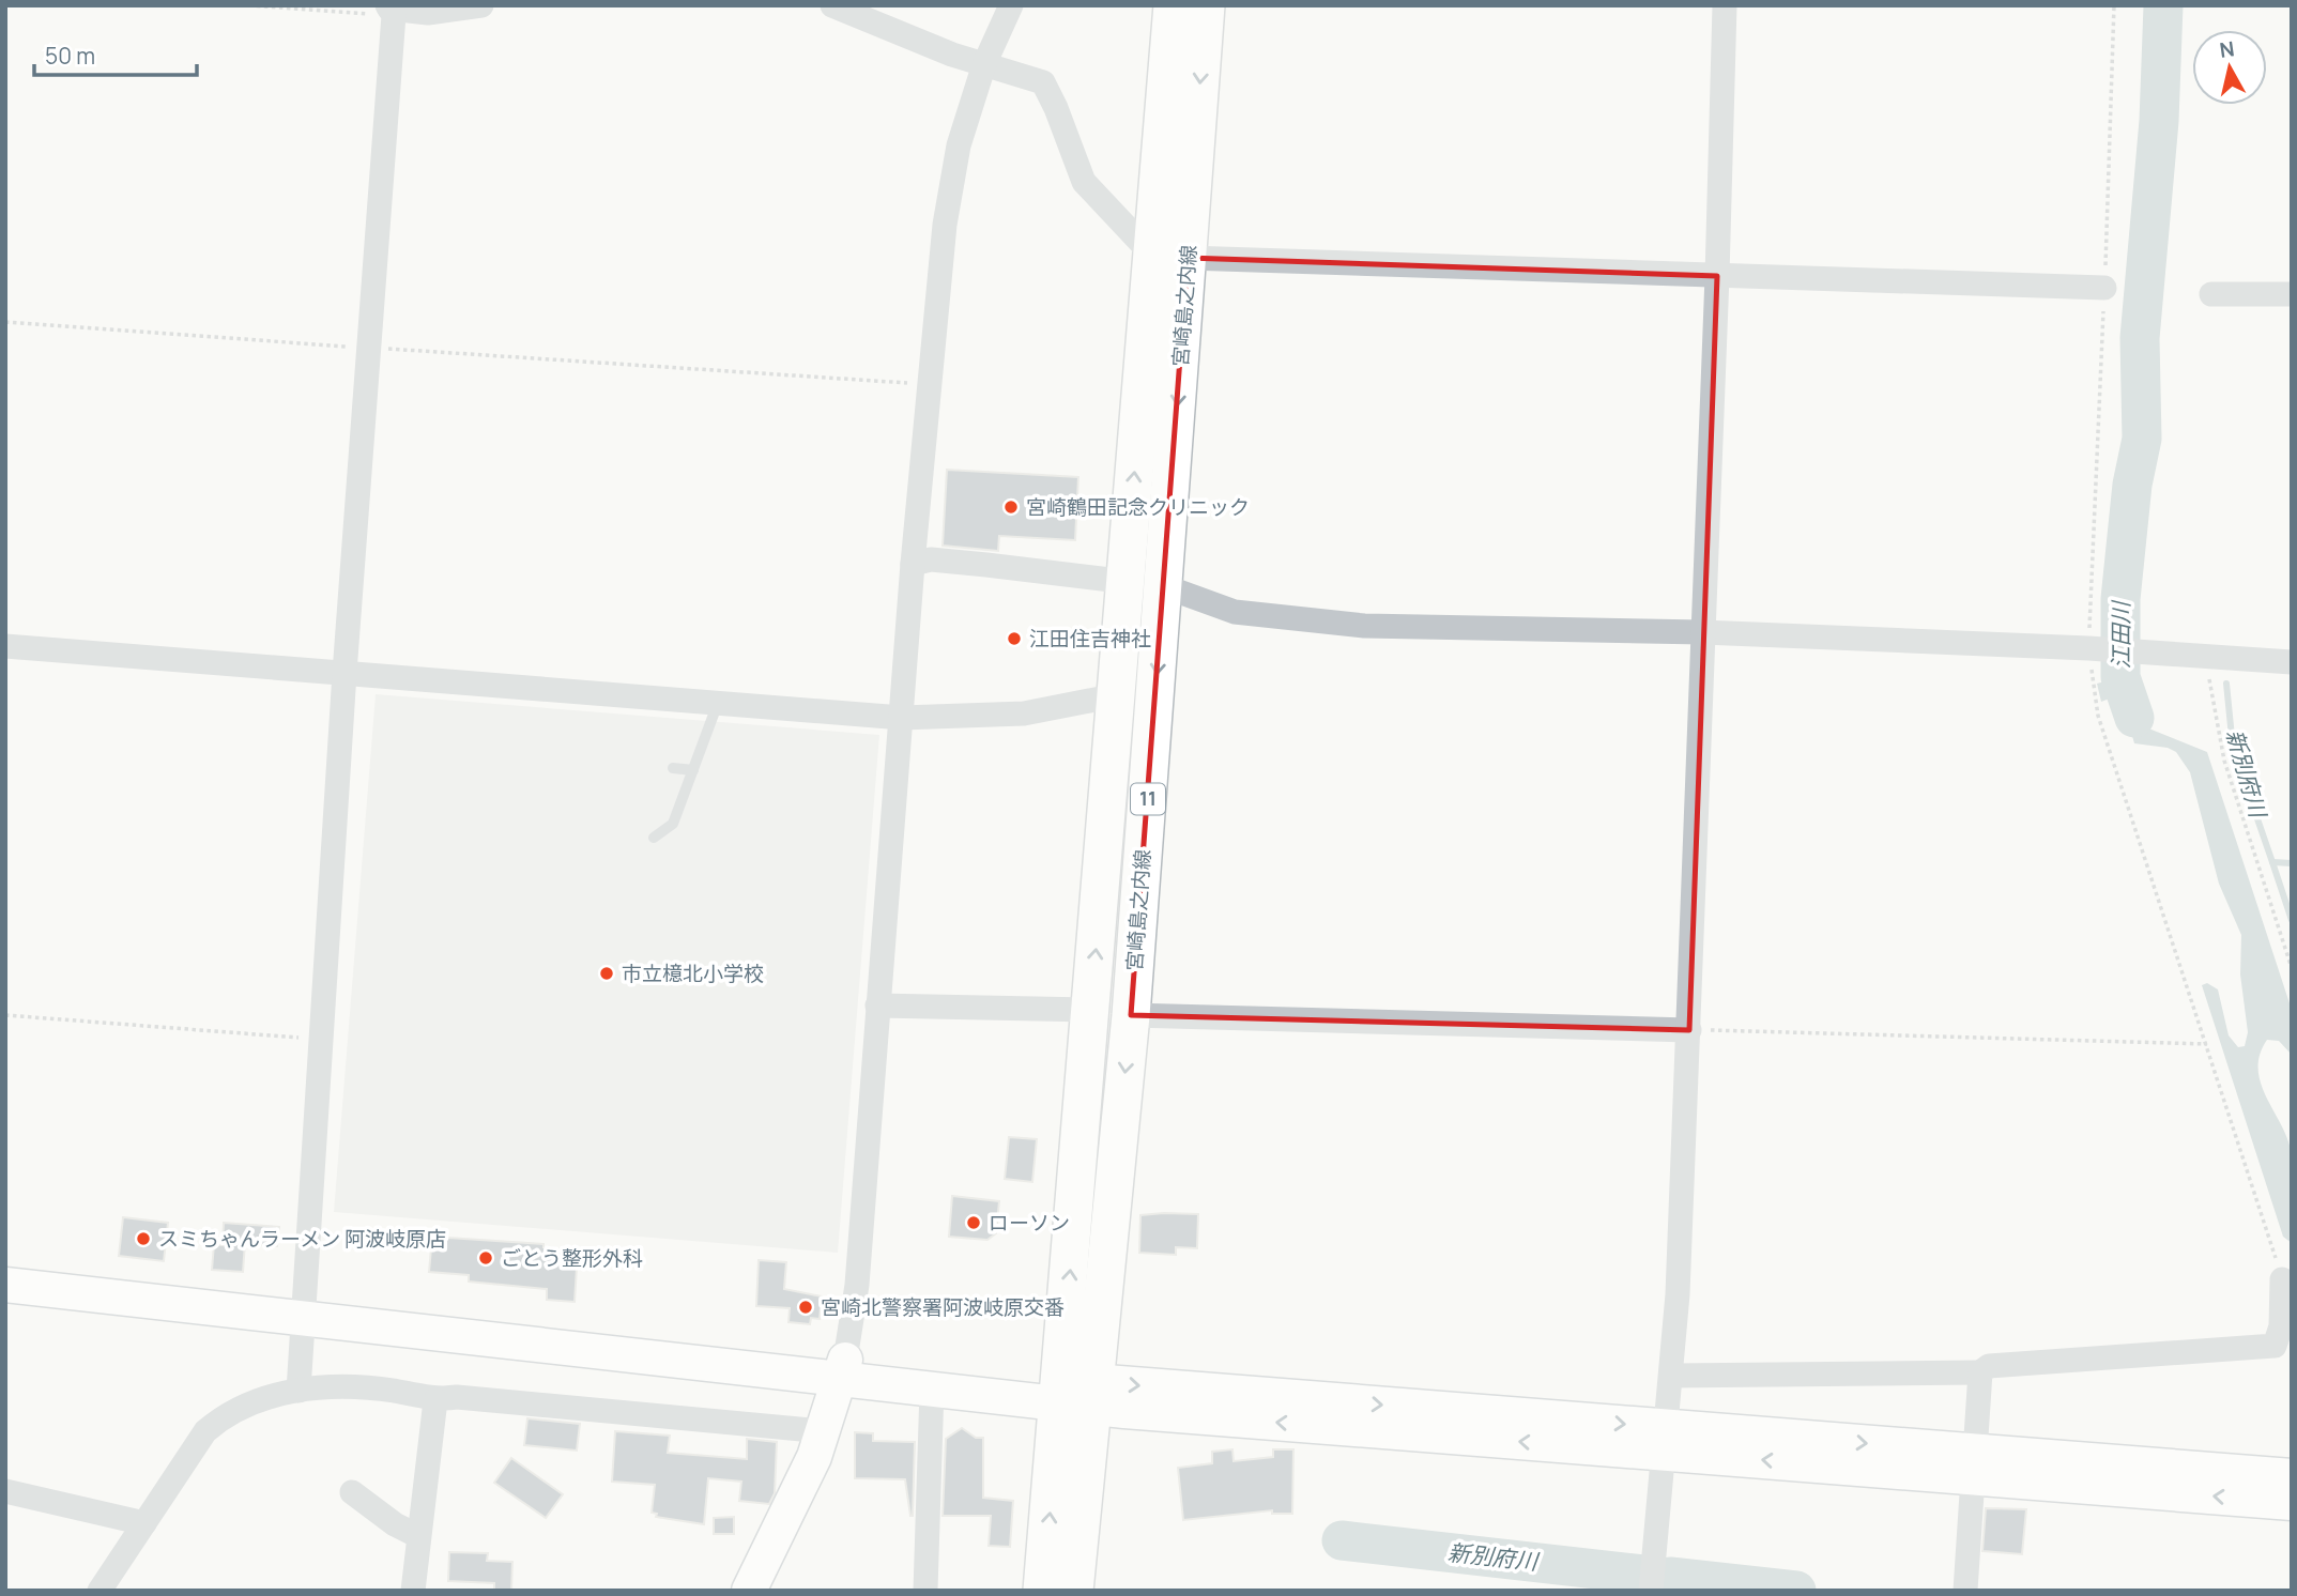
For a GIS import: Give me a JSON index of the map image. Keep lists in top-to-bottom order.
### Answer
{
  "streets": {
    "main road": ["宮崎島之内線", "11"]
  },
  "water": ["江田川", "新別府川"],
  "places": [
    "宮崎鶴田記念クリニック",
    "江田住吉神社",
    "市立檍北小学校",
    "ローソン",
    "スミちゃんラーメン 阿波岐原店",
    "ごとう整形外科",
    "宮崎北警察署阿波岐原交番"
  ],
  "scale_bar": "50 m",
  "north": "top"
}
